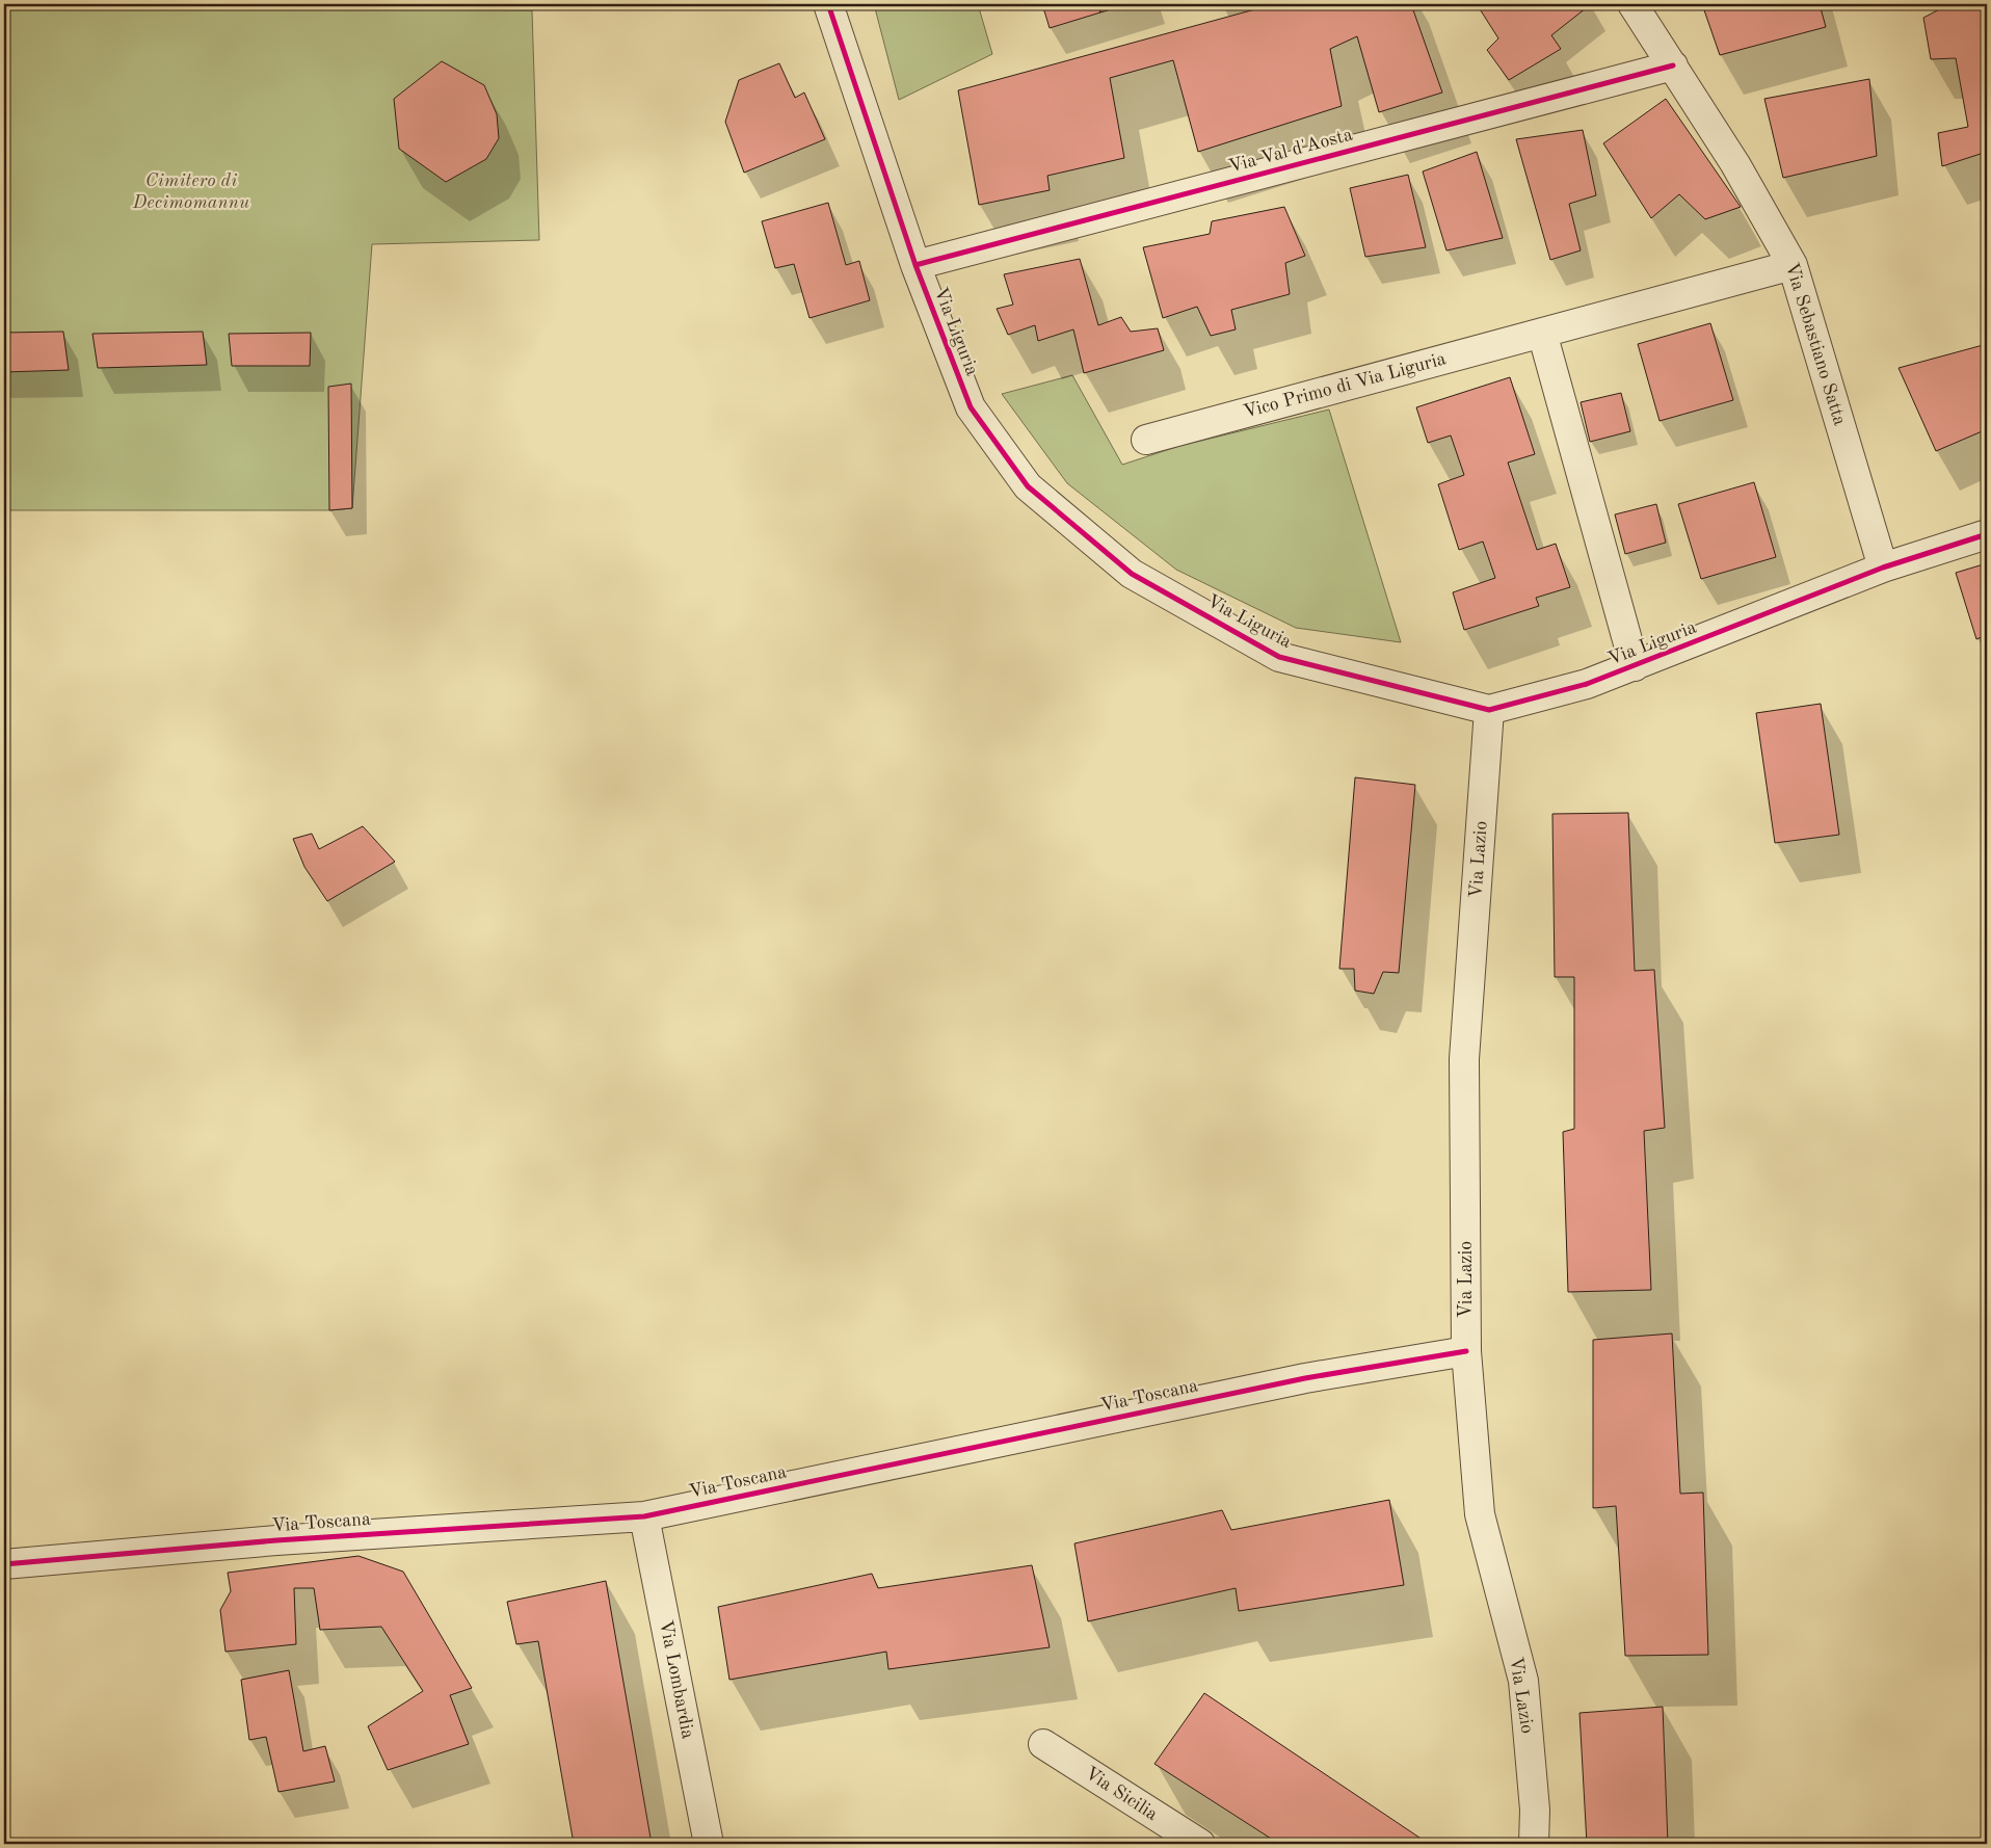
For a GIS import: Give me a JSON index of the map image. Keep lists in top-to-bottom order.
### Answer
{
  "streets": {
    "street": [
      "Via Val d'Aosta",
      "Via Liguria",
      "Via Sebastiano Satta",
      "Vico Primo di Via Liguria",
      "Via Lazio",
      "Via Toscana",
      "Via Lombardia",
      "Via Sicilia"
    ]
  },
  "crossings": [
    ["Via Val d'Aosta", "Via Liguria"],
    ["Via Val d'Aosta", "Via Sebastiano Satta"],
    ["Via Liguria", "Via Sebastiano Satta"],
    ["Via Liguria", "Via Lazio"],
    ["Via Sebastiano Satta", "Vico Primo di Via Liguria"],
    ["Via Lazio", "Via Toscana"],
    ["Via Toscana", "Via Lombardia"]
  ],
  "parks": ["Cimitero di Decimomannu"]
}
